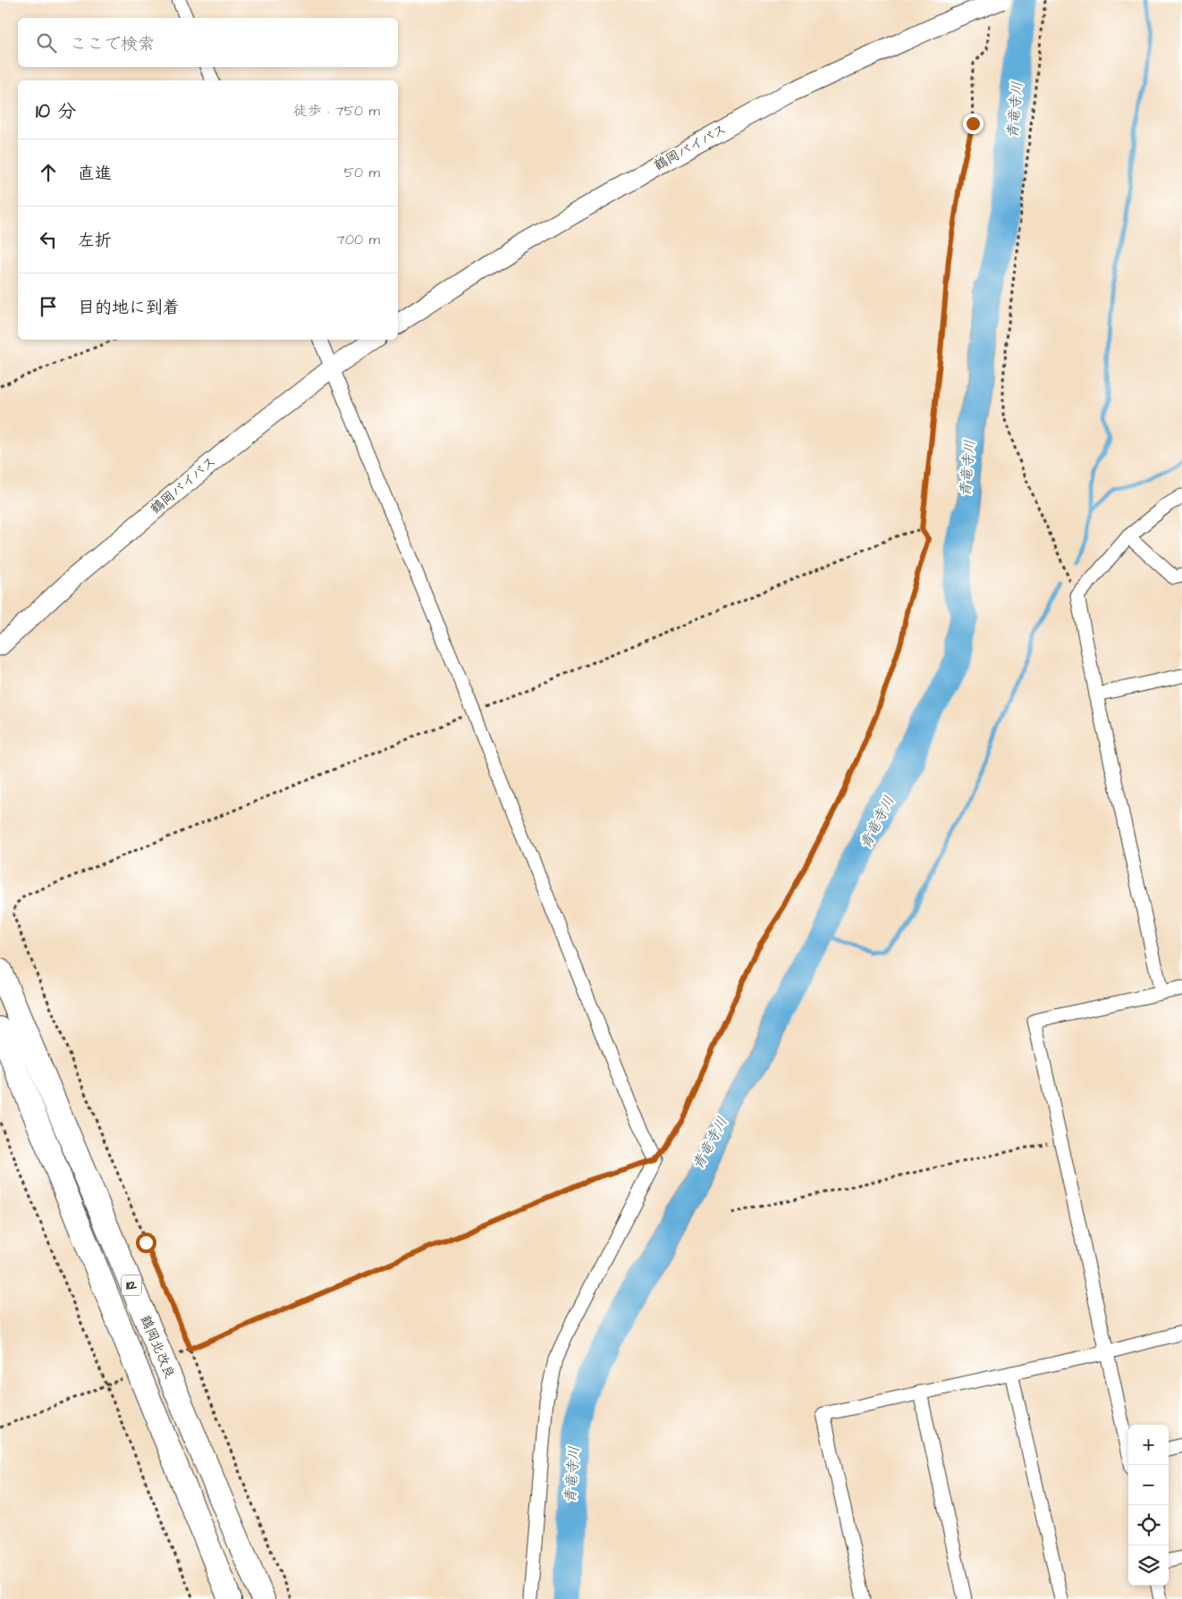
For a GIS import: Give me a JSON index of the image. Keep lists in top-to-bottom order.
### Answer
{
  "streets": {
    "highway": ["112", "鶴岡北改良"],
    "main road": ["鶴岡バイパス"]
  },
  "water": ["青竜寺川"],
  "page": {
    "search": "ここで検索",
    "heading": ["10 分", "徒歩 · 750 m"],
    "list": [
      ["直進", "50 m"],
      ["左折", "700 m"],
      "目的地に到着"
    ],
    "map_buttons": ["+", "−"]
  }
}
